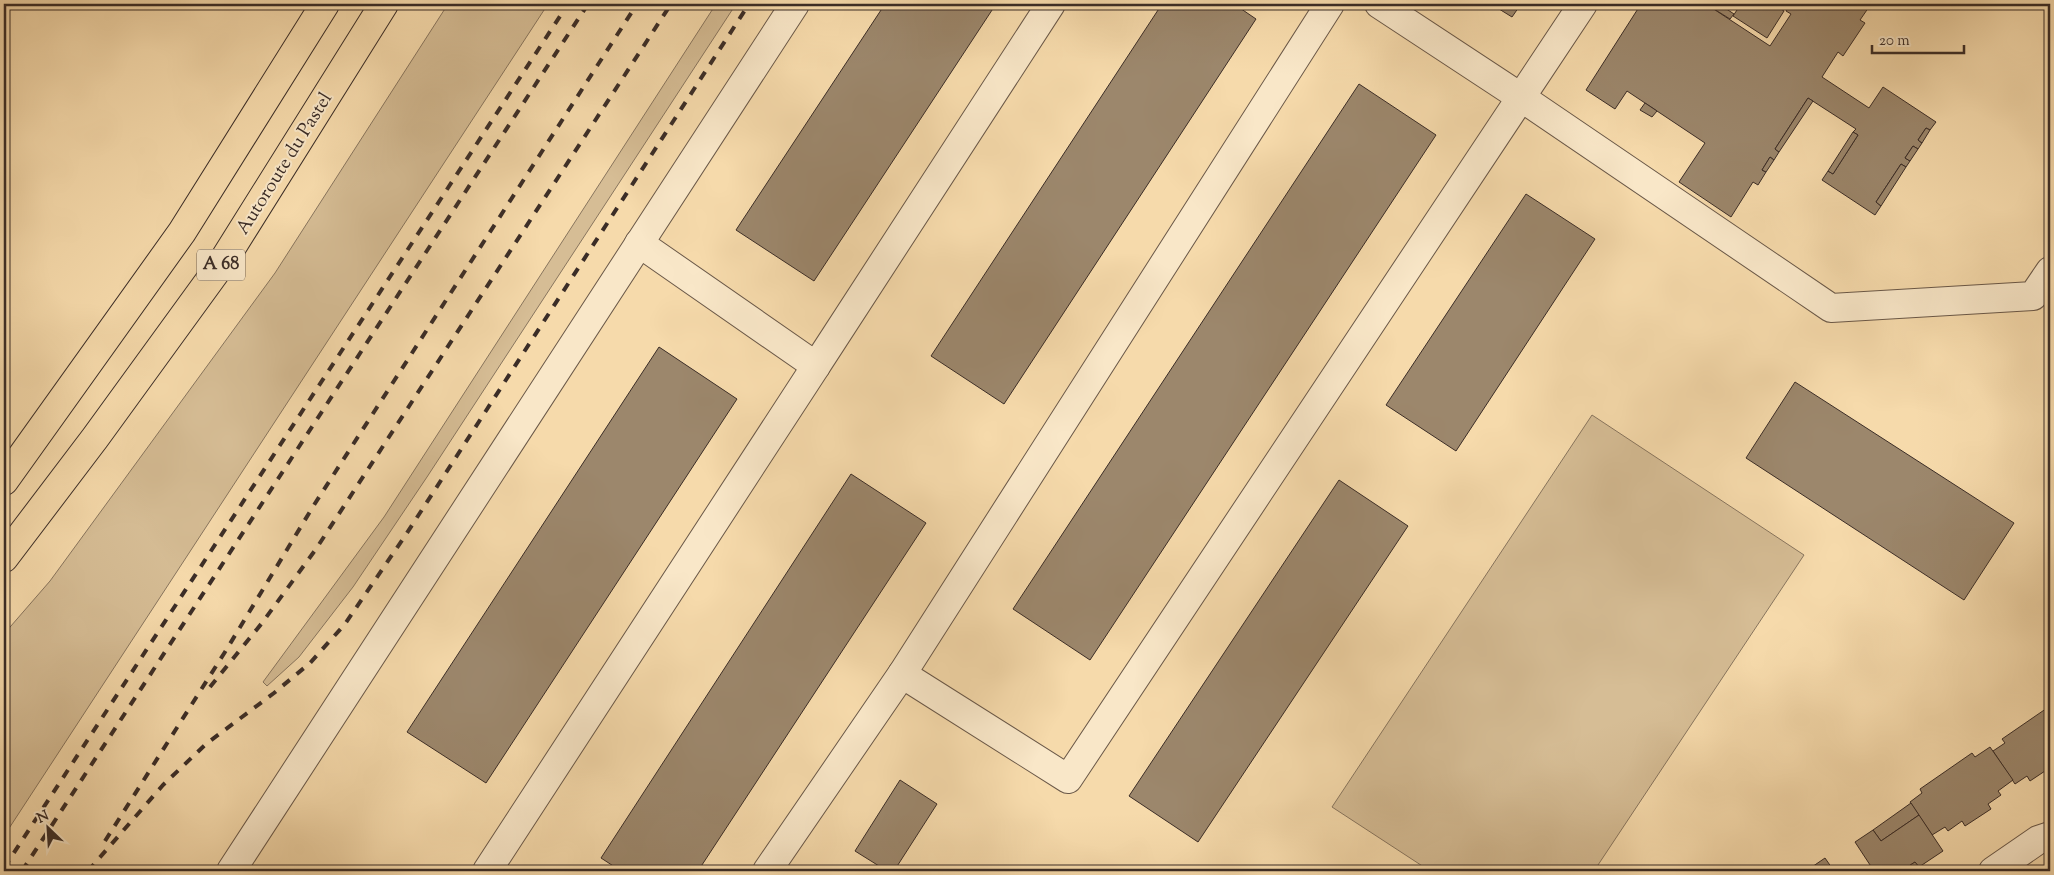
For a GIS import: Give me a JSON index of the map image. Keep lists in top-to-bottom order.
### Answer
{
  "streets": {
    "highway": ["Autoroute du Pastel", "A 68"]
  },
  "crossings": [
    ["Autoroute du Pastel", "A 68"]
  ],
  "scale_bar": "20 m",
  "north": "top left"
}
